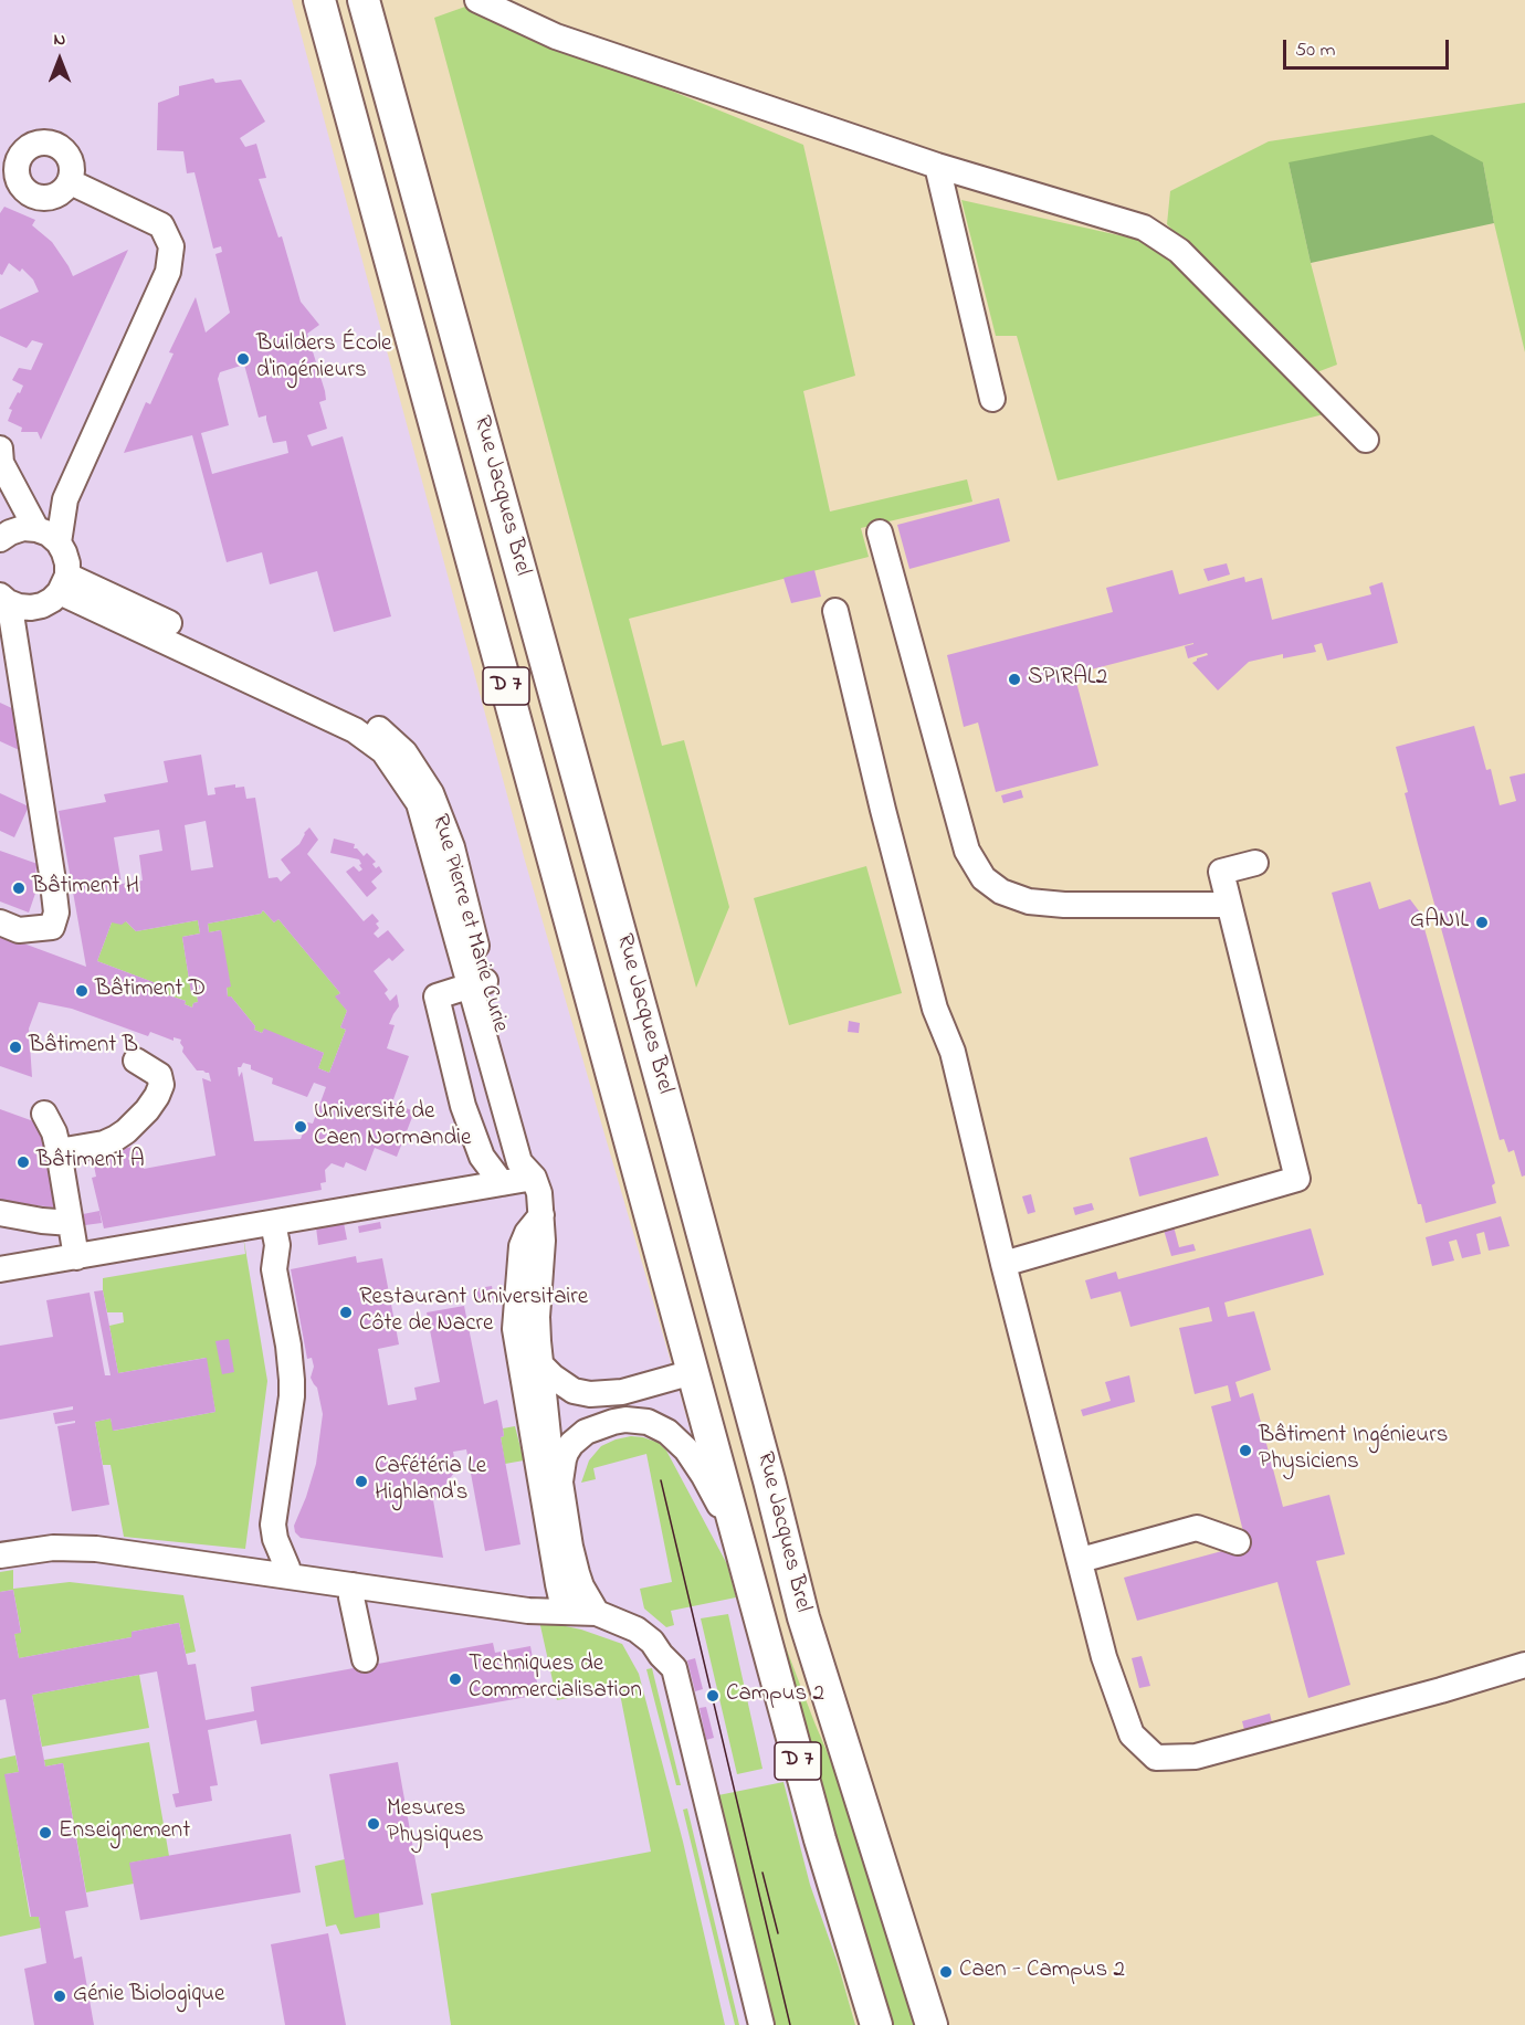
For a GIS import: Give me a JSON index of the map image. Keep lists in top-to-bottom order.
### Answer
{
  "streets": {
    "main road": ["Rue Jacques Brel", "D 7"],
    "street": ["Rue Pierre et Marie Curie"]
  },
  "places": [
    "Builders École d'ingénieurs",
    "SPIRAL2",
    "Bâtiment H",
    "GANIL",
    "Bâtiment D",
    "Bâtiment B",
    "Université de Caen Normandie",
    "Bâtiment A",
    "Restaurant Universitaire Côte de Nacre",
    "Bâtiment Ingénieurs Physiciens",
    "Cafétéria Le Highland's",
    "Techniques de Commercialisation",
    "Campus 2",
    "Mesures Physiques",
    "Enseignement",
    "Caen - Campus 2",
    "Génie Biologique"
  ],
  "scale_bar": "50 m",
  "north": "top"
}
